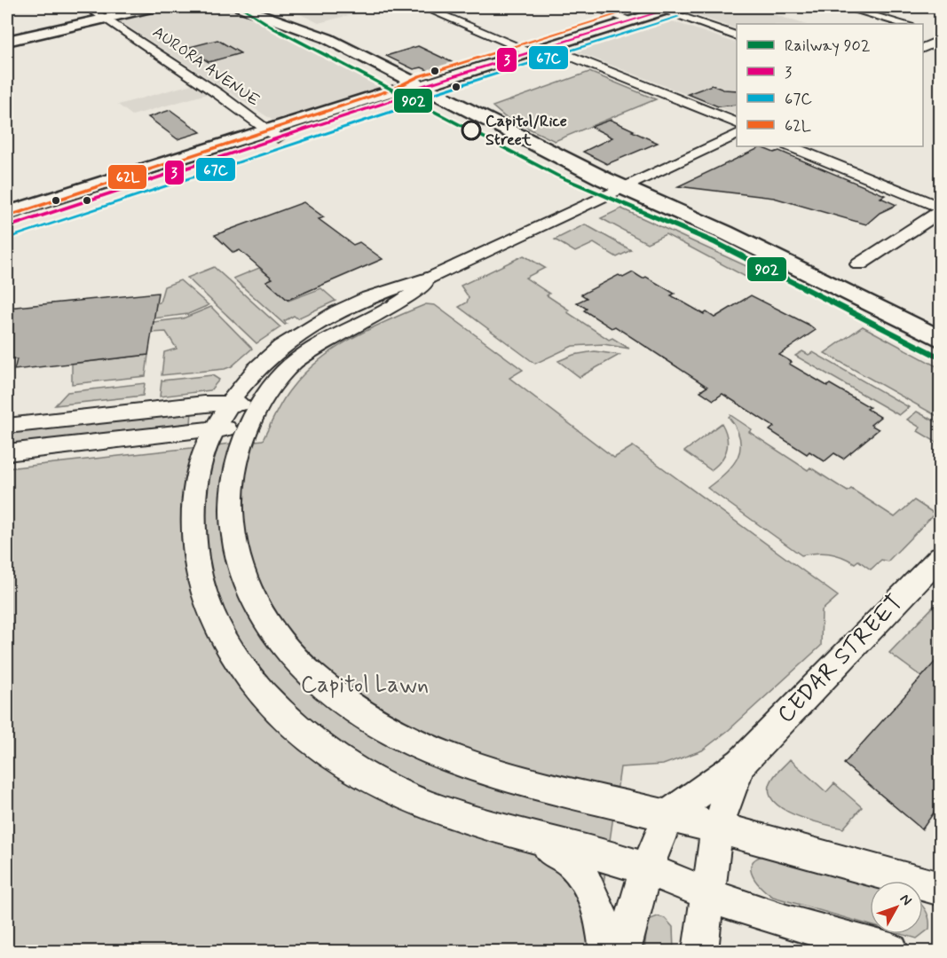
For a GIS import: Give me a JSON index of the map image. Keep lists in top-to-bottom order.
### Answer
{
  "streets": {
    "street": ["AURORA AVENUE", "CEDAR STREET"]
  },
  "parks": ["Capitol Lawn"],
  "places": ["Capitol/Rice Street"],
  "lines": [
    "rail line 902",
    "transit line 3",
    "transit line 62L",
    "transit line 67C"
  ],
  "legend": [
    "Railway 902",
    "3",
    "67C",
    "62L"
  ],
  "north": "top right"
}
